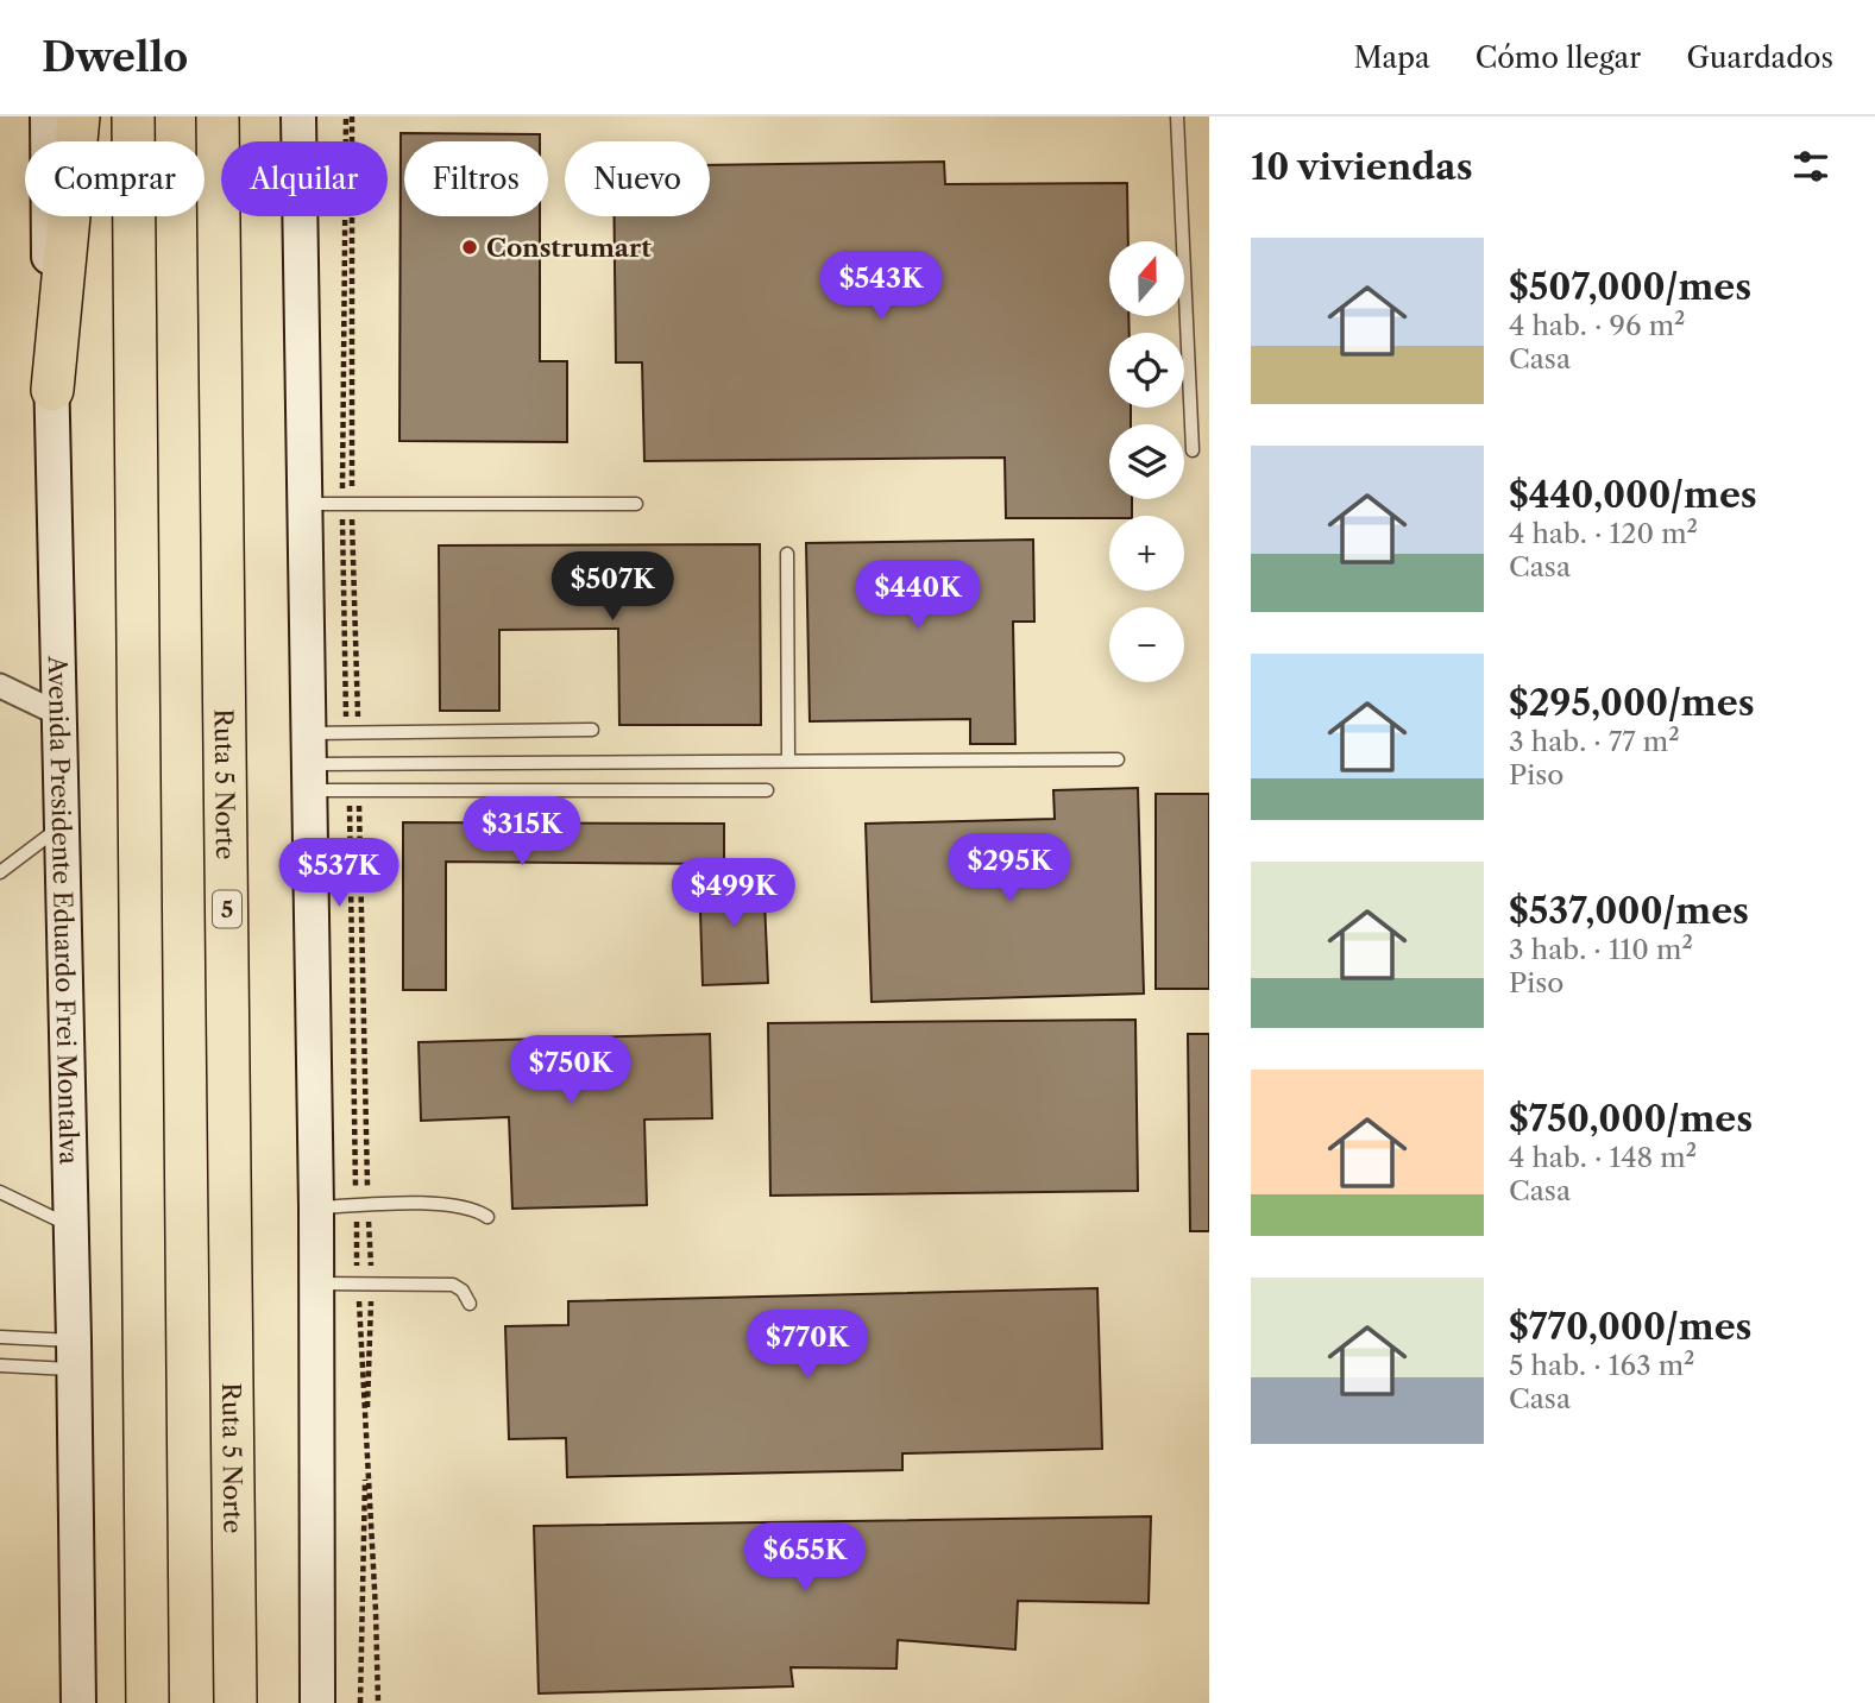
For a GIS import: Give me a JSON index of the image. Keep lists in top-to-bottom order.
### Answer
{
  "streets": {
    "highway": ["Ruta 5 Norte", "5"],
    "main road": ["Avenida Presidente Eduardo Frei Montalva"]
  },
  "places": ["Construmart"],
  "north": "top",
  "page": {
    "header": "Dwello",
    "nav": ["Mapa", "Cómo llegar", "Guardados"],
    "heading": "10 viviendas",
    "chip": [
      "Comprar",
      "Alquilar",
      "Filtros",
      "Nuevo"
    ],
    "list": [
      {
        "name": "$507,000/mes",
        "note": "4 hab. · 96 m² · Casa"
      },
      {
        "name": "$440,000/mes",
        "note": "4 hab. · 120 m² · Casa"
      },
      {
        "name": "$295,000/mes",
        "note": "3 hab. · 77 m² · Piso"
      },
      {
        "name": "$537,000/mes",
        "note": "3 hab. · 110 m² · Piso"
      },
      {
        "name": "$750,000/mes",
        "note": "4 hab. · 148 m² · Casa"
      },
      {
        "name": "$770,000/mes",
        "note": "5 hab. · 163 m² · Casa"
      }
    ],
    "map_buttons": ["+", "−"],
    "price": [
      "$543K",
      "$507K",
      "$440K",
      "$315K",
      "$295K",
      "$537K",
      "$499K",
      "$750K",
      "$770K",
      "$655K"
    ]
  }
}
